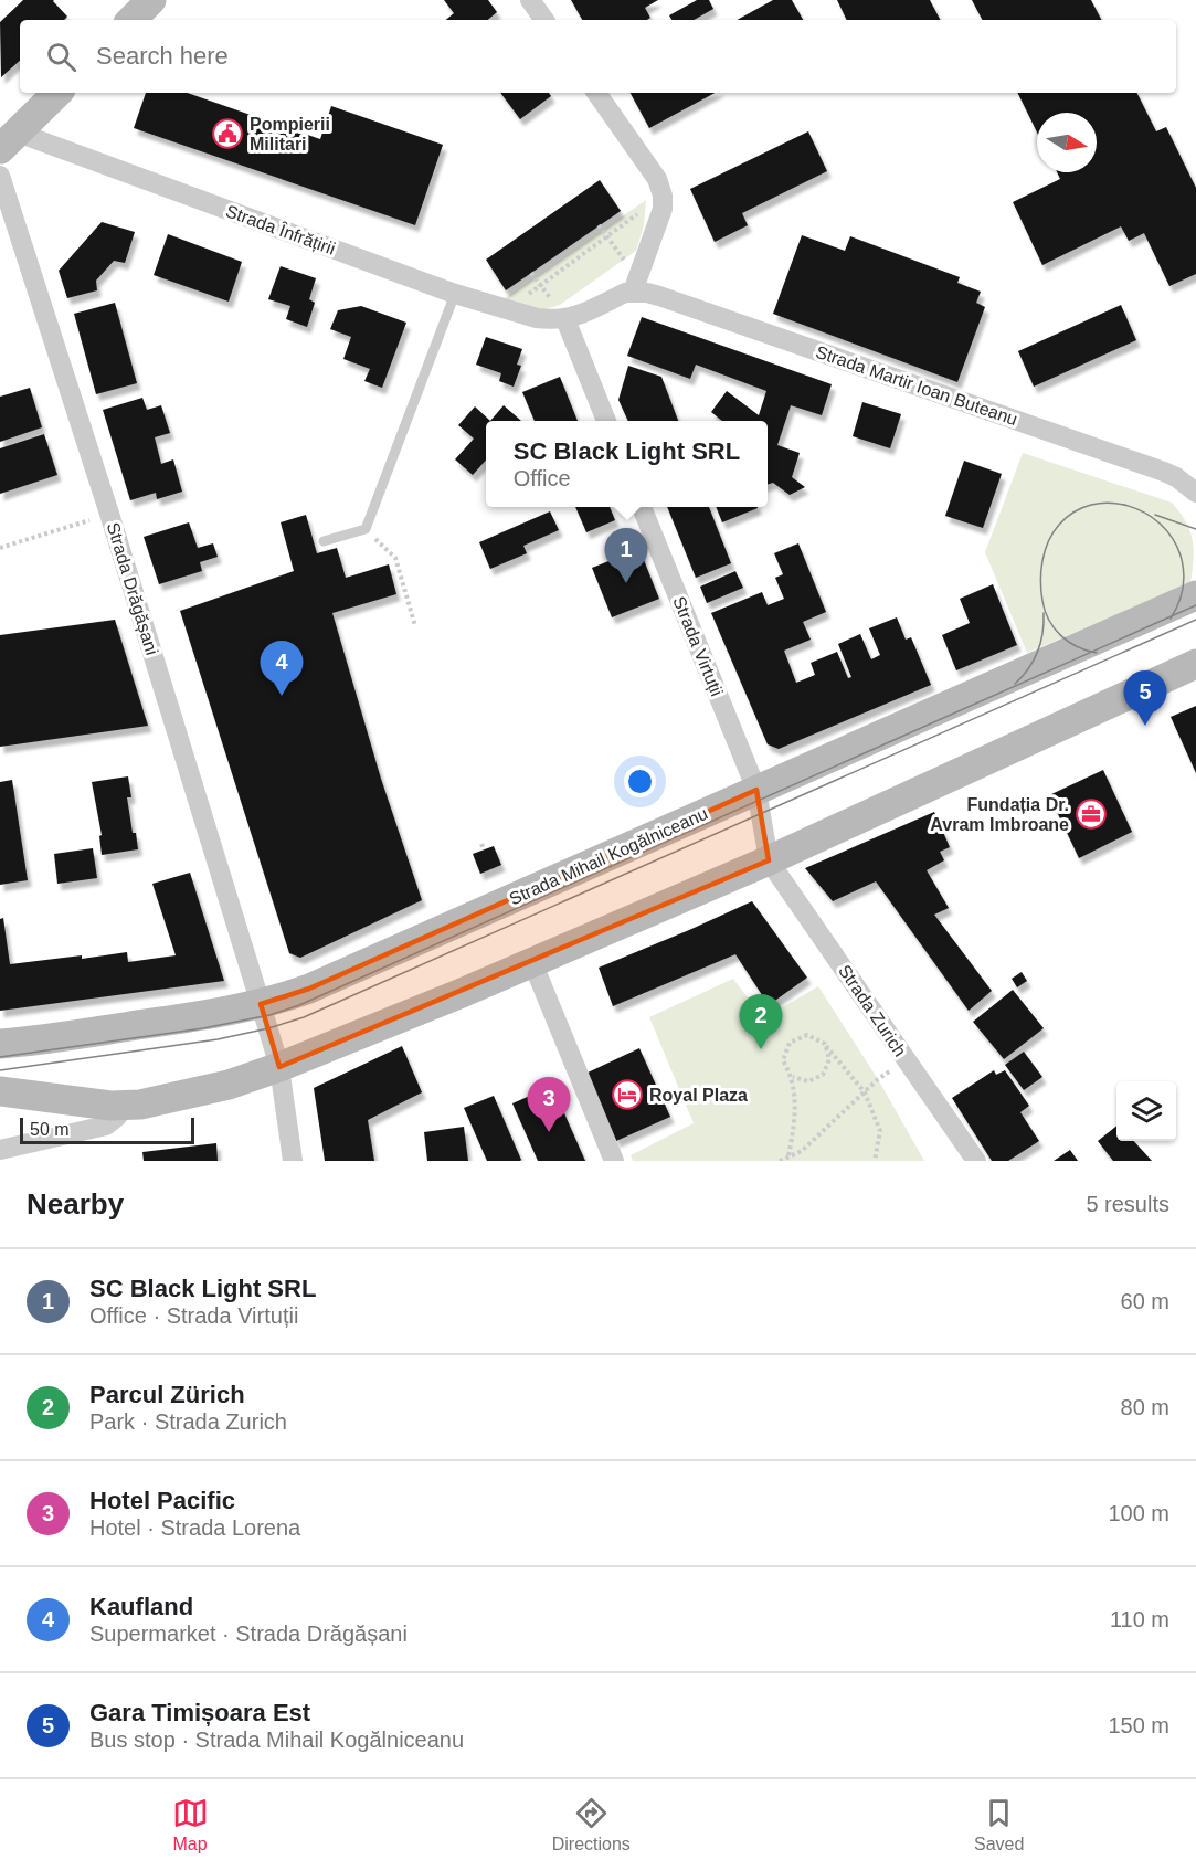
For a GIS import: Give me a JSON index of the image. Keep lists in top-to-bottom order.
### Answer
{
  "streets": {
    "street": [
      "Strada Înfrățirii",
      "Strada Martir Ioan Buteanu",
      "Strada Drăgășani",
      "Strada Virtuții",
      "Strada Mihail Kogălniceanu",
      "Strada Zurich"
    ]
  },
  "crossings": [
    ["Strada Drăgășani", "Strada Mihail Kogălniceanu"],
    ["Strada Virtuții", "Strada Mihail Kogălniceanu"],
    ["Strada Virtuții", "Strada Zurich"]
  ],
  "places": {
    "public building": ["Pompierii Militari"],
    "office": ["Fundația Dr. Avram Imbroane"],
    "hotel": ["Royal Plaza"]
  },
  "scale_bar": "50 m",
  "north": "right",
  "page": {
    "search": "Search here",
    "popup": ["SC Black Light SRL", "Office"],
    "pins": [
      "1",
      "4",
      "5",
      "2",
      "3"
    ],
    "scale": "50 m",
    "heading": ["Nearby", "5 results"],
    "list": [
      {
        "mark": "1",
        "name": "SC Black Light SRL",
        "note": "Office · Strada Virtuții",
        "value": "60 m"
      },
      {
        "mark": "2",
        "name": "Parcul Zürich",
        "note": "Park · Strada Zurich",
        "value": "80 m"
      },
      {
        "mark": "3",
        "name": "Hotel Pacific",
        "note": "Hotel · Strada Lorena",
        "value": "100 m"
      },
      {
        "mark": "4",
        "name": "Kaufland",
        "note": "Supermarket · Strada Drăgășani",
        "value": "110 m"
      },
      {
        "mark": "5",
        "name": "Gara Timișoara Est",
        "note": "Bus stop · Strada Mihail Kogălniceanu",
        "value": "150 m"
      }
    ],
    "nav": ["Map", "Directions", "Saved"]
  }
}
